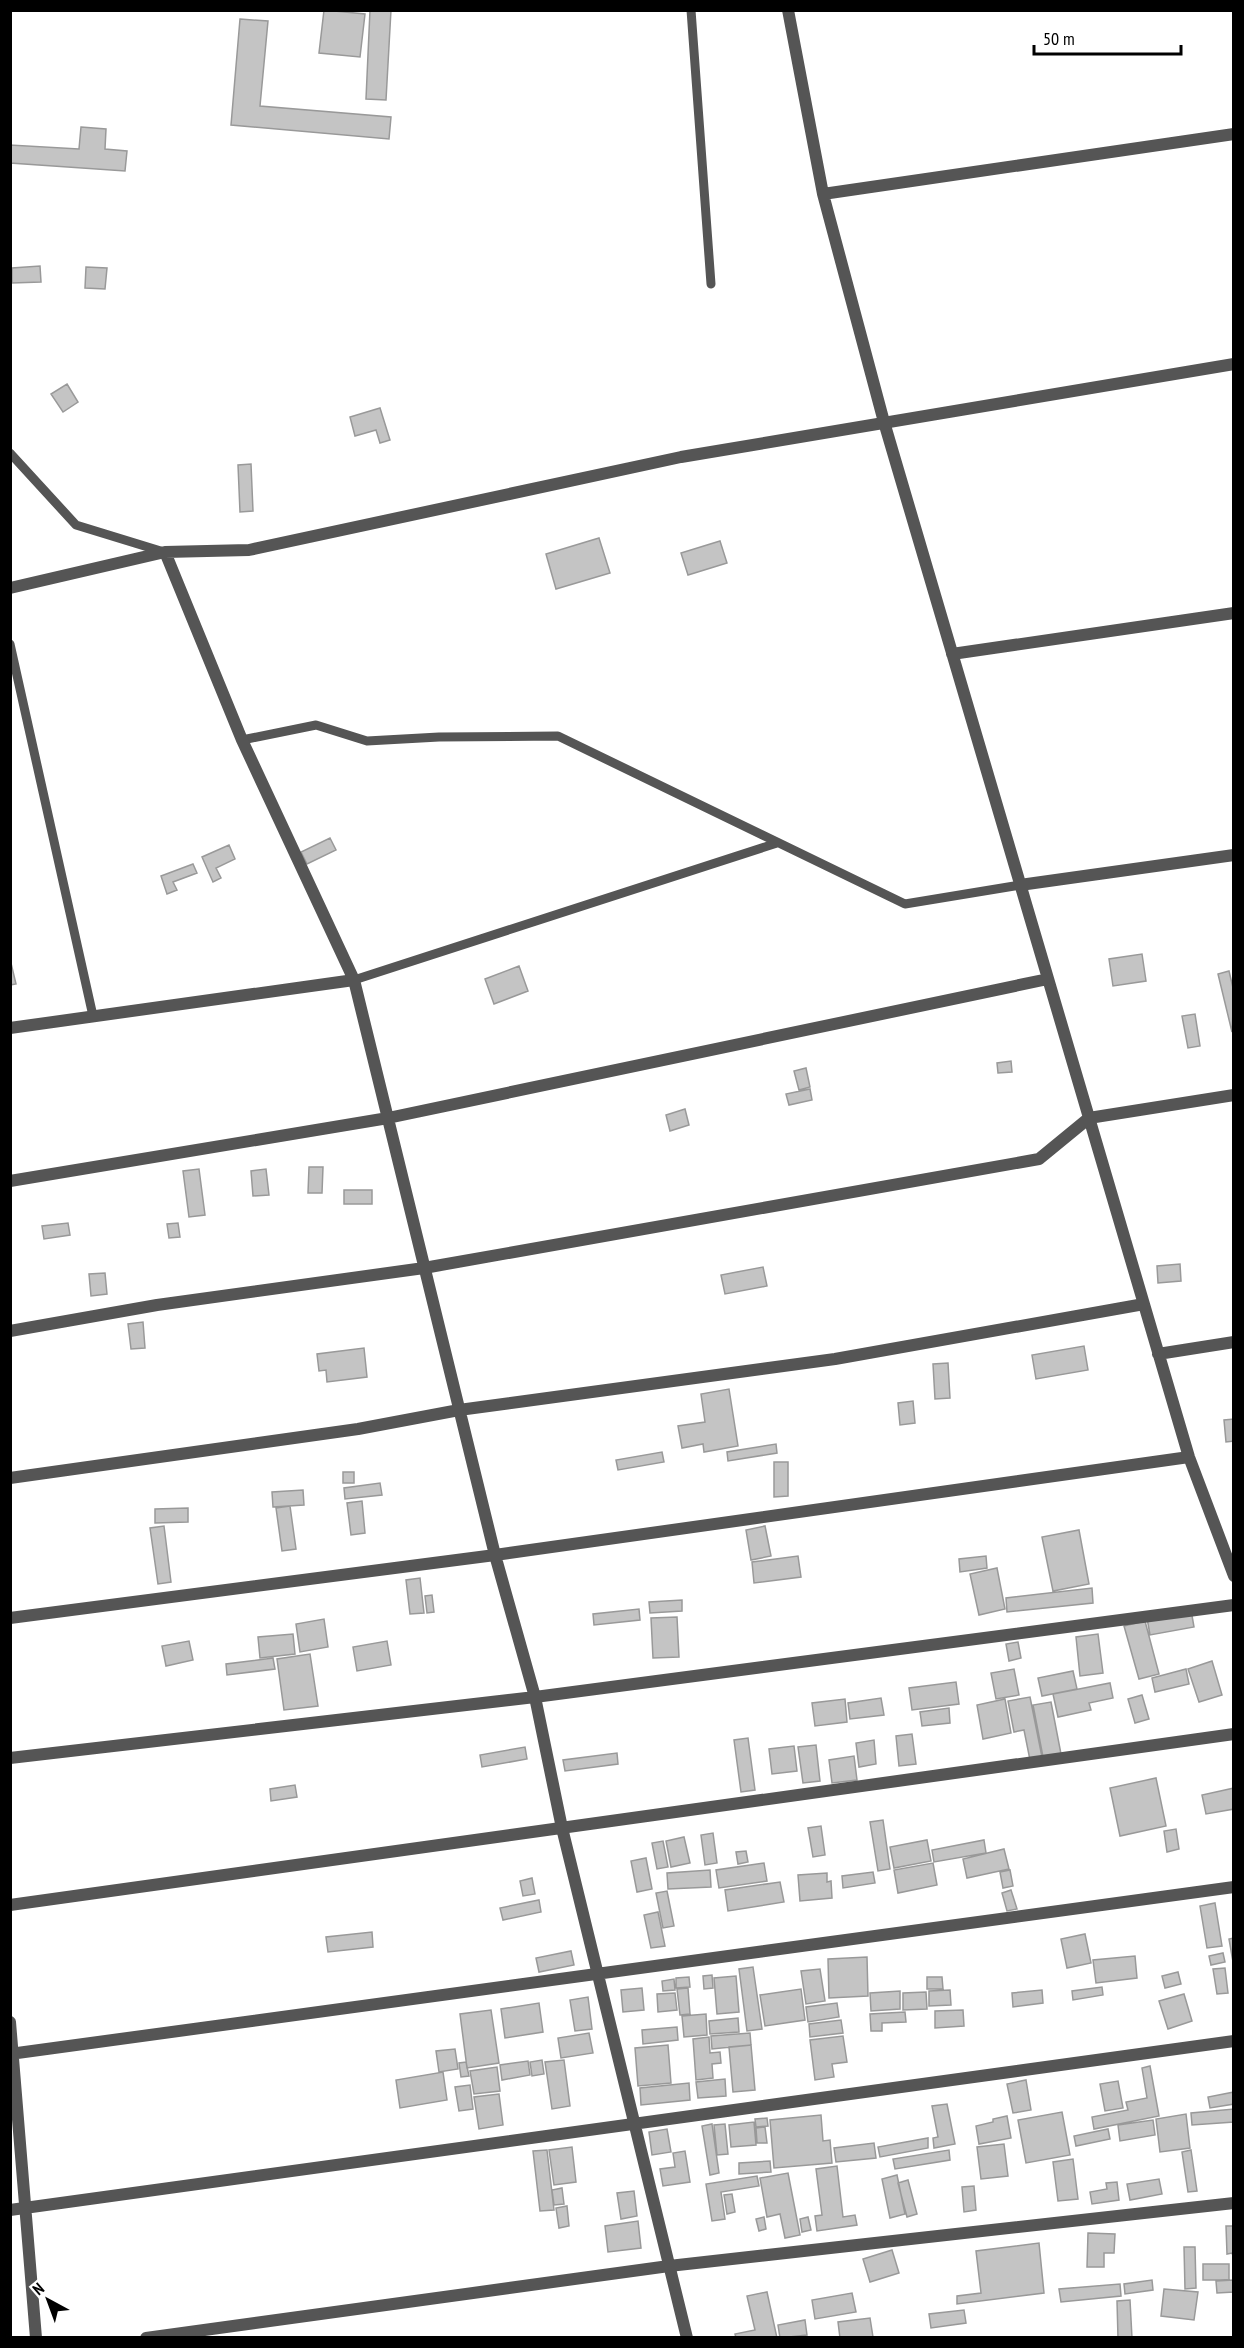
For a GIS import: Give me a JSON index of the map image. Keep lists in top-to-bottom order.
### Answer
{
  "scale_bar": "50 m",
  "north": "top left"
}
